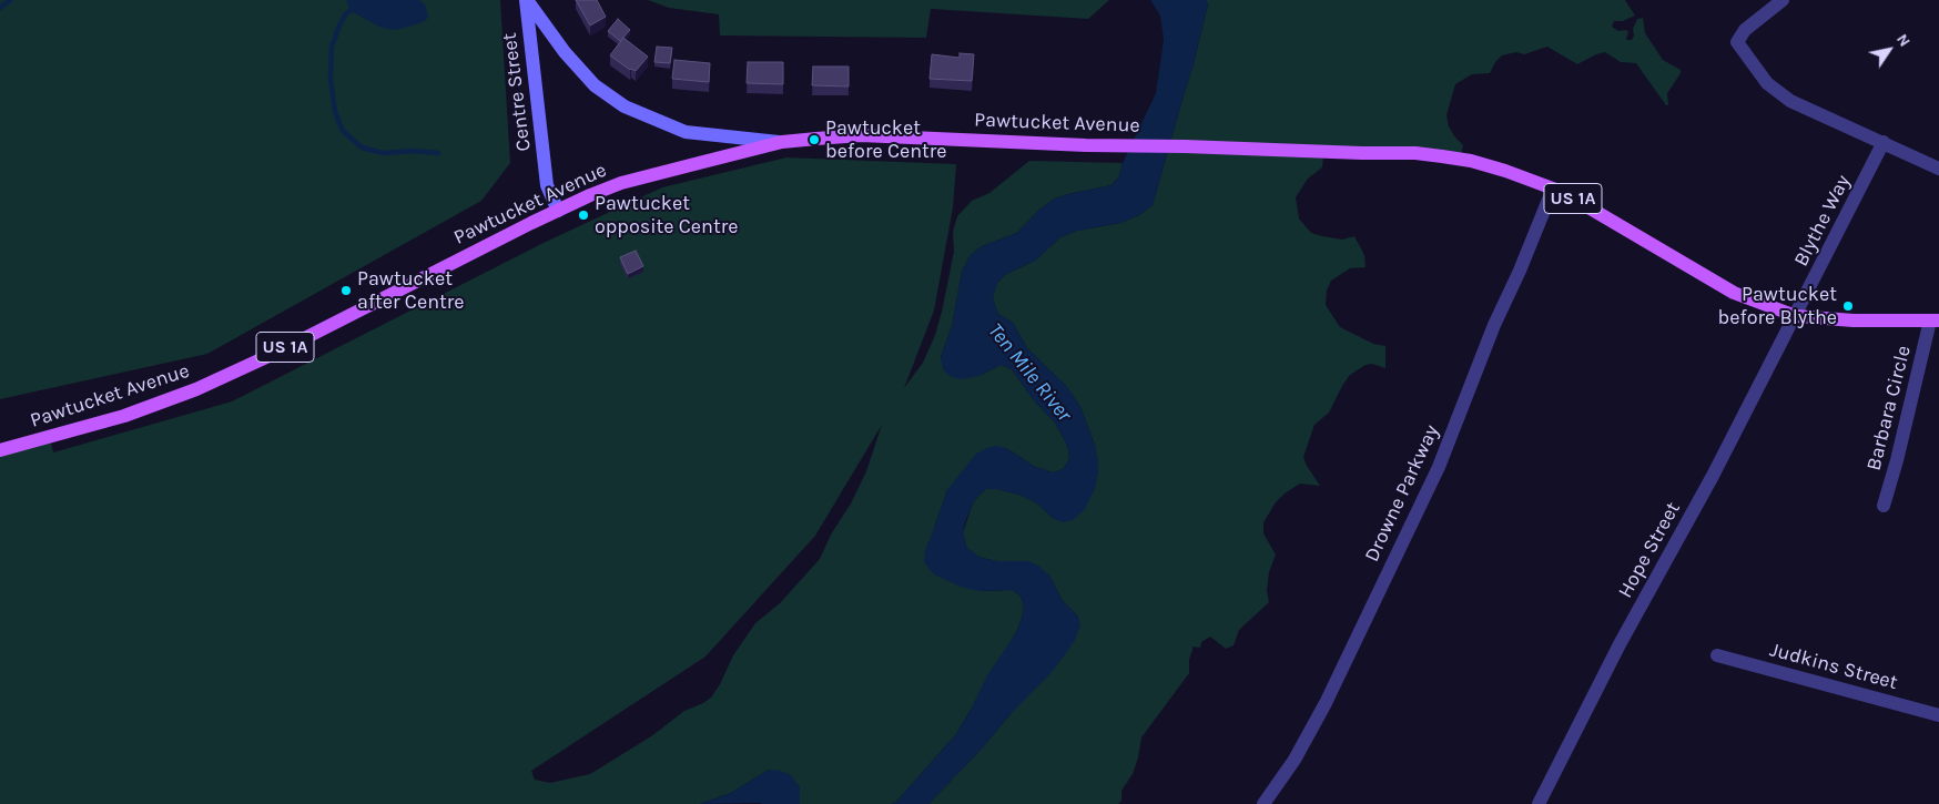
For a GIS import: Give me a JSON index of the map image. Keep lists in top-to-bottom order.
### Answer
{
  "streets": {
    "main road": ["Centre Street", "Pawtucket Avenue", "US 1A"],
    "street": [
      "Blythe Way",
      "Barbara Circle",
      "Drowne Parkway",
      "Hope Street",
      "Judkins Street"
    ]
  },
  "crossings": [
    ["Centre Street", "Pawtucket Avenue"],
    ["Pawtucket Avenue", "Blythe Way"],
    ["Pawtucket Avenue", "Barbara Circle"],
    ["Pawtucket Avenue", "Drowne Parkway"],
    ["Pawtucket Avenue", "Hope Street"],
    ["Blythe Way", "Hope Street"]
  ],
  "water": ["Ten Mile River"],
  "places": [
    "Pawtucket before Centre",
    "Pawtucket opposite Centre",
    "Pawtucket after Centre",
    "Pawtucket before Blythe"
  ],
  "north": "top right"
}
